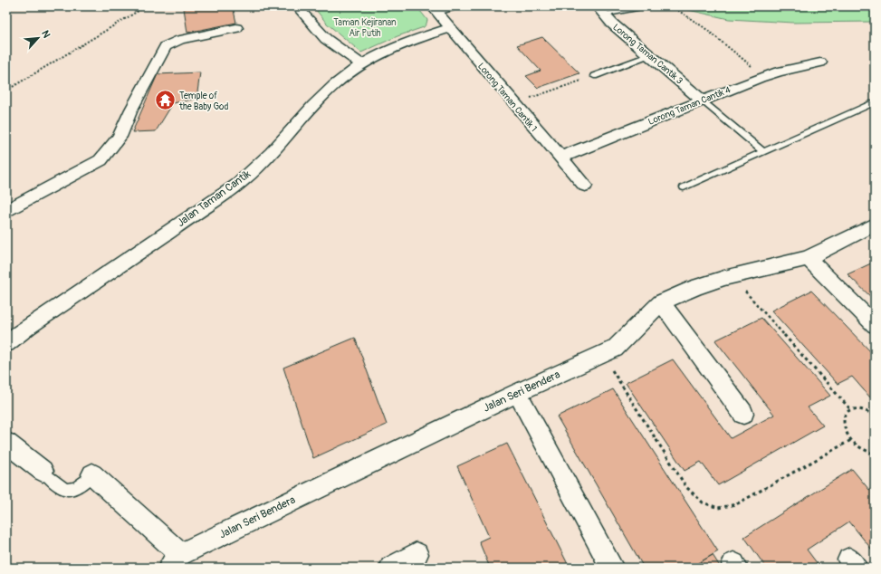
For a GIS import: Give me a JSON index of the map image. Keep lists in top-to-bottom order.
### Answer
{
  "streets": {
    "street": [
      "Lorong Taman Cantik 3",
      "Lorong Taman Cantik 1",
      "Lorong Taman Cantik 4",
      "Jalan Taman Cantik",
      "Jalan Seri Bendera"
    ]
  },
  "crossings": [
    ["Lorong Taman Cantik 3", "Lorong Taman Cantik 4"],
    ["Lorong Taman Cantik 1", "Lorong Taman Cantik 4"],
    ["Lorong Taman Cantik 1", "Jalan Taman Cantik"]
  ],
  "parks": ["Taman Kejiranan Air Putih"],
  "places": {
    "temple": ["Temple of the Baby God"]
  },
  "north": "top right"
}
